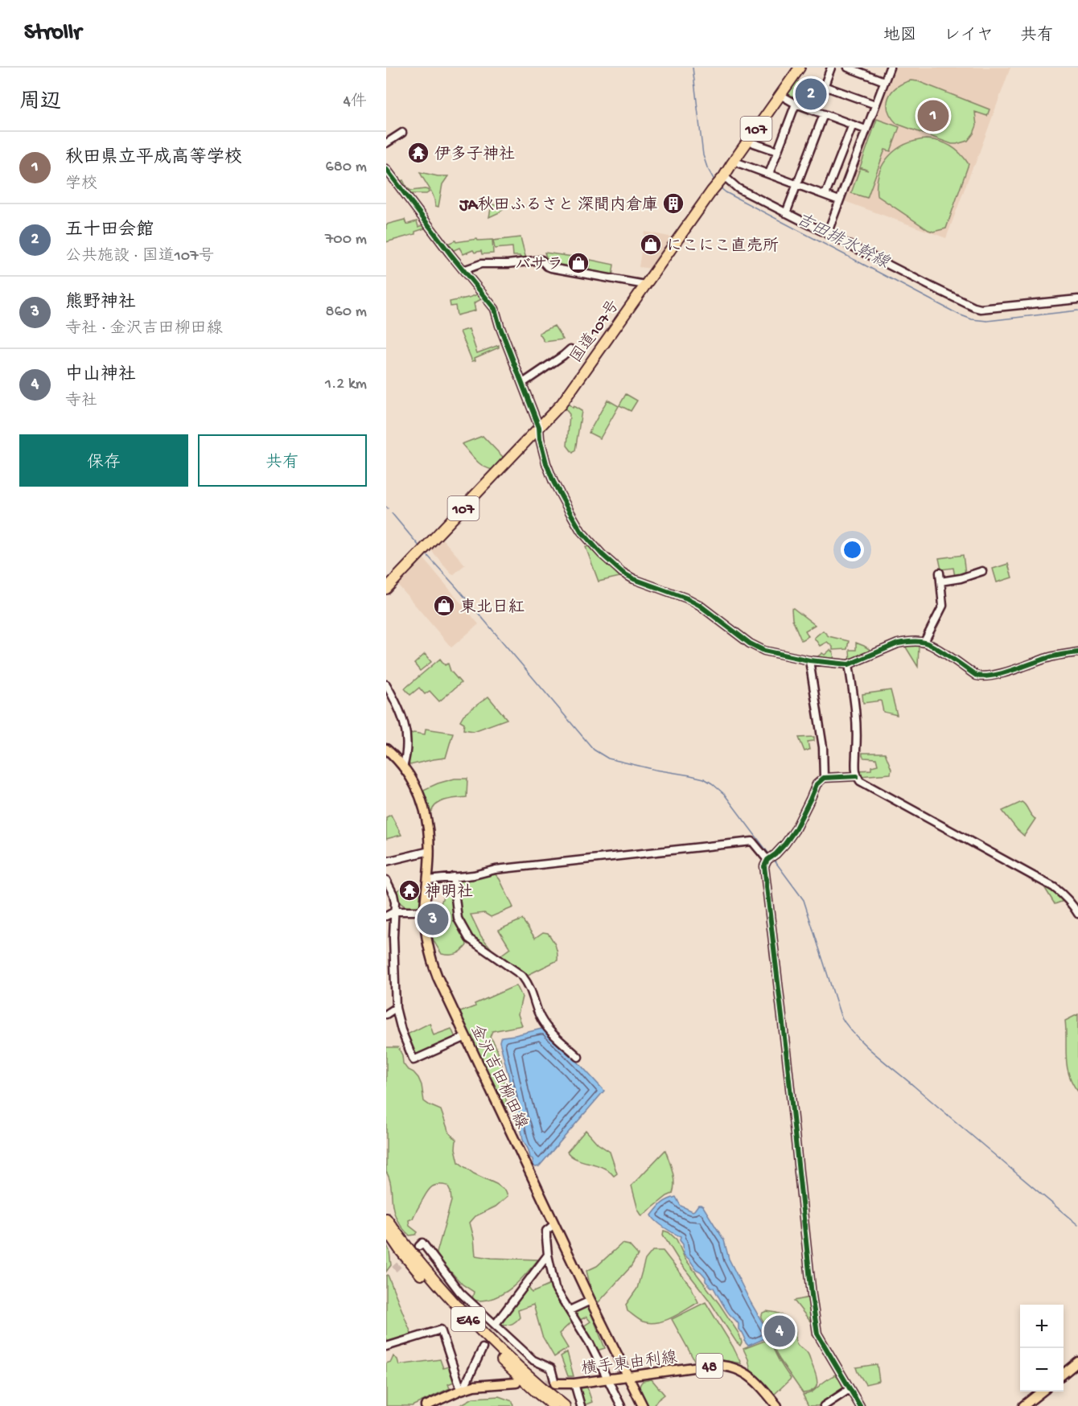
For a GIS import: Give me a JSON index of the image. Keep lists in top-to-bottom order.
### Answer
{
  "streets": {
    "highway": ["107", "国道107号", "E46"],
    "main road": ["金沢吉田柳田線", "横手東由利線", "48"]
  },
  "crossings": [
    ["金沢吉田柳田線", "横手東由利線"]
  ],
  "water": ["吉田排水幹線"],
  "places": {
    "temple": ["伊多子神社", "神明社"],
    "building": ["JA秋田ふるさと 深間内倉庫"],
    "shop": ["にこにこ直売所", "バサラ", "東北日紅"]
  },
  "page": {
    "header": "Strollr",
    "nav": ["地図", "レイヤ", "共有"],
    "heading": ["周辺", "4件"],
    "pins": [
      "2",
      "1",
      "3",
      "4"
    ],
    "list": [
      {
        "mark": "1",
        "name": "秋田県立平成高等学校",
        "note": "学校",
        "value": "680 m"
      },
      {
        "mark": "2",
        "name": "五十田会館",
        "note": "公共施設 · 国道107号",
        "value": "700 m"
      },
      {
        "mark": "3",
        "name": "熊野神社",
        "note": "寺社 · 金沢吉田柳田線",
        "value": "860 m"
      },
      {
        "mark": "4",
        "name": "中山神社",
        "note": "寺社",
        "value": "1.2 km"
      }
    ],
    "buttons": ["保存", "共有"],
    "map_buttons": ["+", "−"]
  }
}
